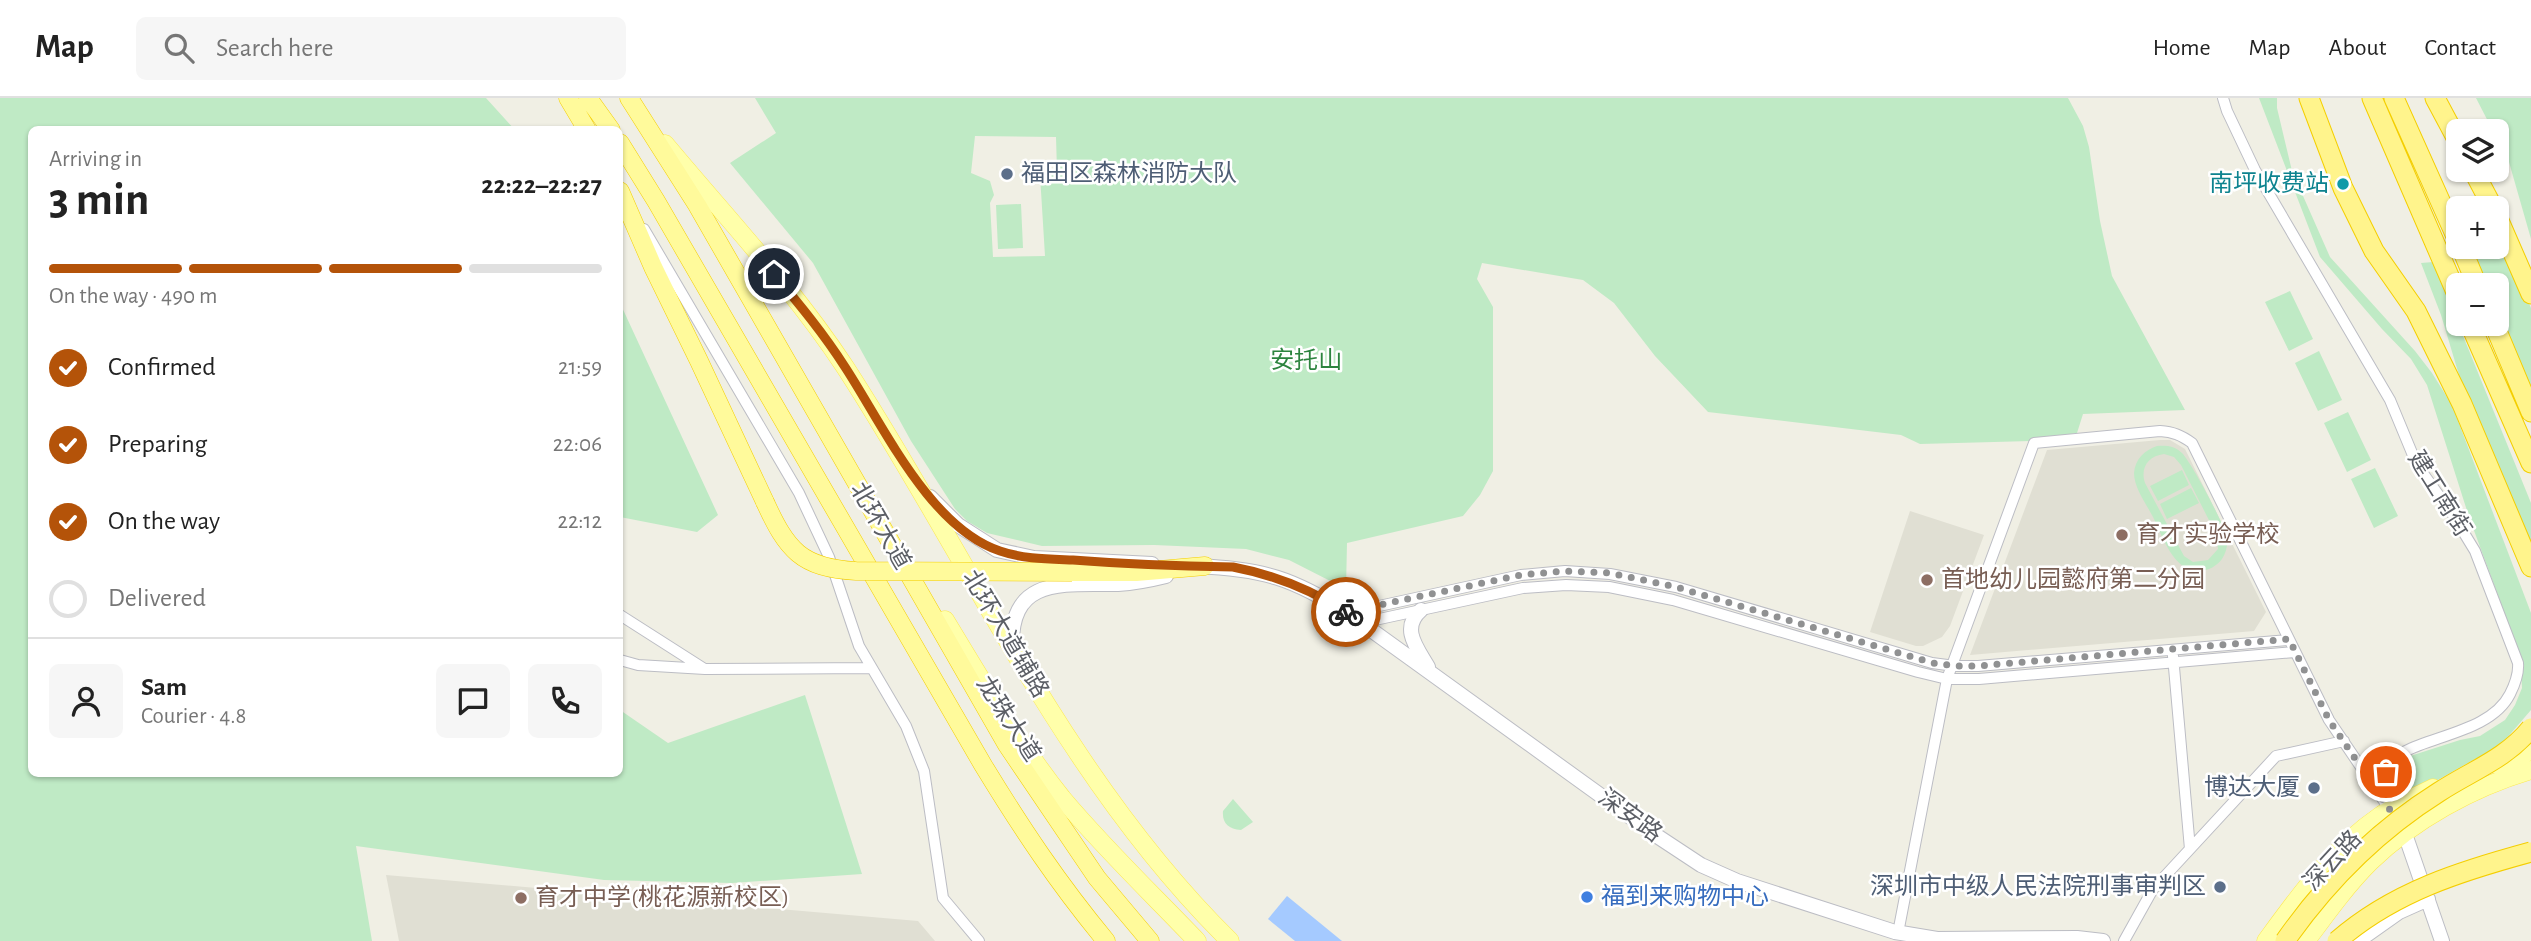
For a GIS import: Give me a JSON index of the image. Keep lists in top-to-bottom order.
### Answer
{
  "streets": {
    "highway": ["北环大道"],
    "main road": ["北环大道辅路", "龙珠大道", "深云路"],
    "street": ["建工南街", "深安路"]
  },
  "crossings": [
    ["建工南街", "深云路"],
    ["北环大道", "北环大道辅路"],
    ["北环大道", "龙珠大道"],
    ["北环大道辅路", "深安路"]
  ],
  "parks": ["安托山"],
  "places": [
    "福田区森林消防大队",
    "南坪收费站",
    "育才实验学校",
    "首地幼儿园懿府第二分园",
    "博达大厦",
    "深圳市中级人民法院刑事审判区",
    "福到来购物中心",
    "育才中学(桃花源新校区)"
  ],
  "page": {
    "header": "Map",
    "search": "Search here",
    "nav": [
      "Home",
      "Map",
      "About",
      "Contact"
    ],
    "map_buttons": ["+", "−"],
    "heading": ["3 min", "Arriving in", "22:22–22:27"],
    "panel": ["Sam", "Courier · 4.8"],
    "bar": "On the way · 490 m",
    "list": [
      ["Confirmed", "21:59"],
      ["Preparing", "22:06"],
      ["On the way", "22:12"],
      "Delivered"
    ]
  }
}
